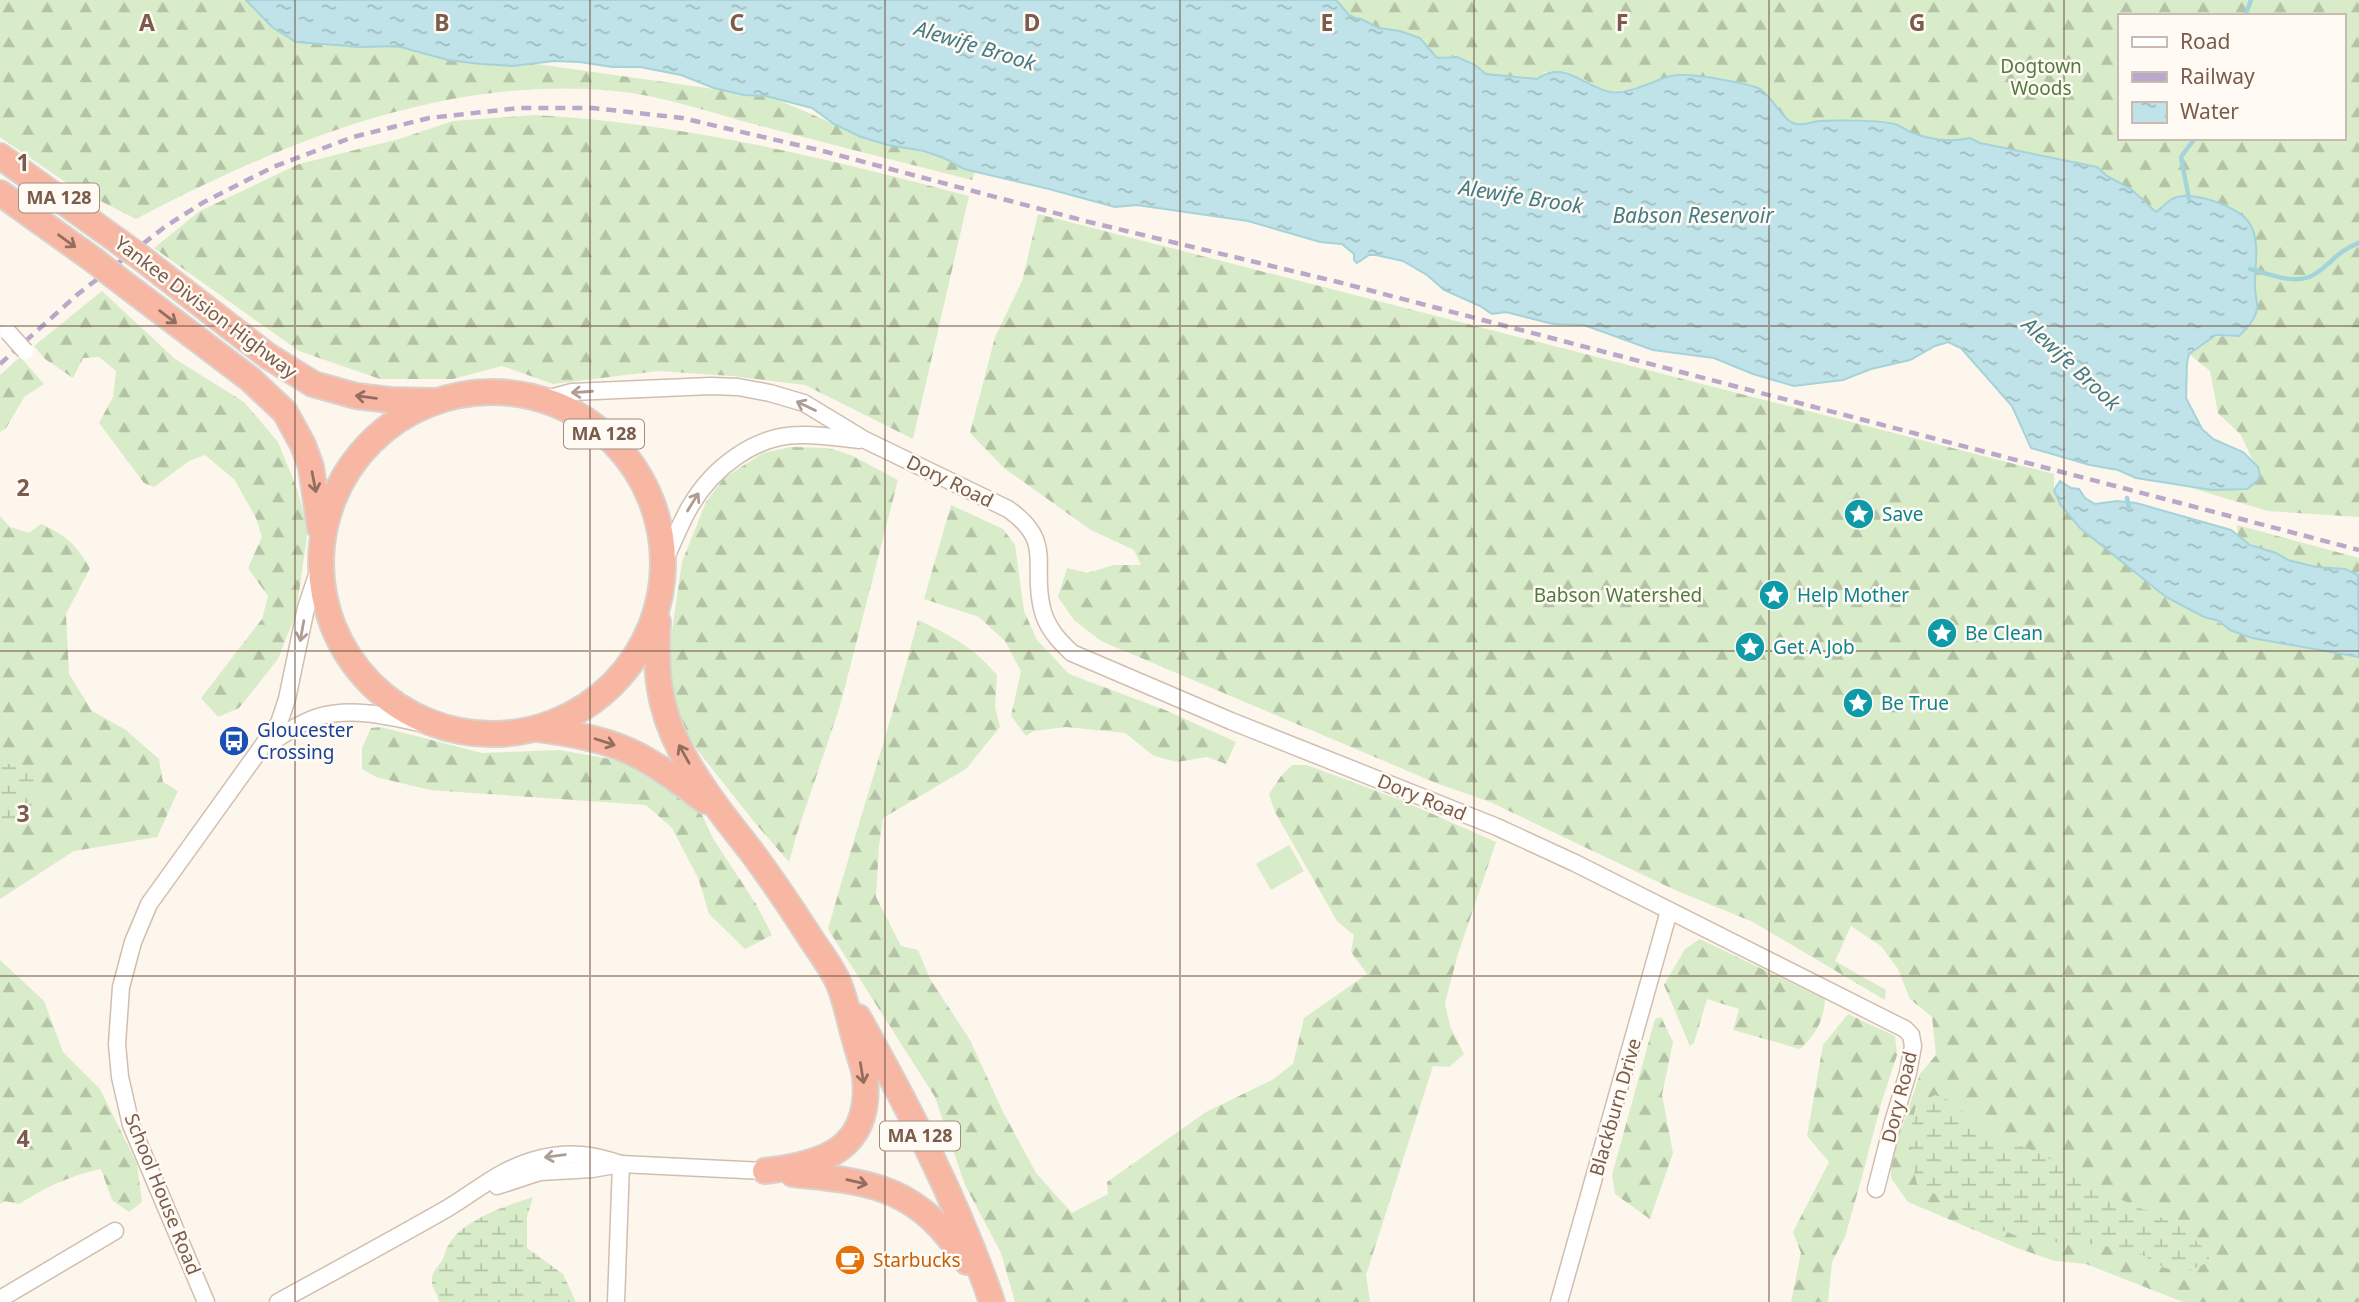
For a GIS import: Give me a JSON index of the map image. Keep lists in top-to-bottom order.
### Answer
{
  "streets": {
    "highway": ["MA 128", "Yankee Division Highway"],
    "street": ["Dory Road", "Blackburn Drive", "School House Road"]
  },
  "crossings": [
    ["MA 128", "Yankee Division Highway"],
    ["MA 128", "Dory Road"],
    ["MA 128", "School House Road"],
    ["Dory Road", "Blackburn Drive"]
  ],
  "water": ["Alewife Brook", "Babson Reservoir"],
  "parks": ["Dogtown Woods", "Babson Watershed"],
  "places": {
    "place": [
      "Save",
      "Help Mother",
      "Be Clean",
      "Get A Job",
      "Be True"
    ],
    "bus stop": ["Gloucester Crossing"],
    "cafe": ["Starbucks"]
  },
  "legend": ["Road", "Railway", "Water"],
  "grid": {
    "columns": [
      "A",
      "B",
      "C",
      "D",
      "E",
      "F",
      "G"
    ],
    "rows": [
      "1",
      "2",
      "3",
      "4"
    ]
  }
}
